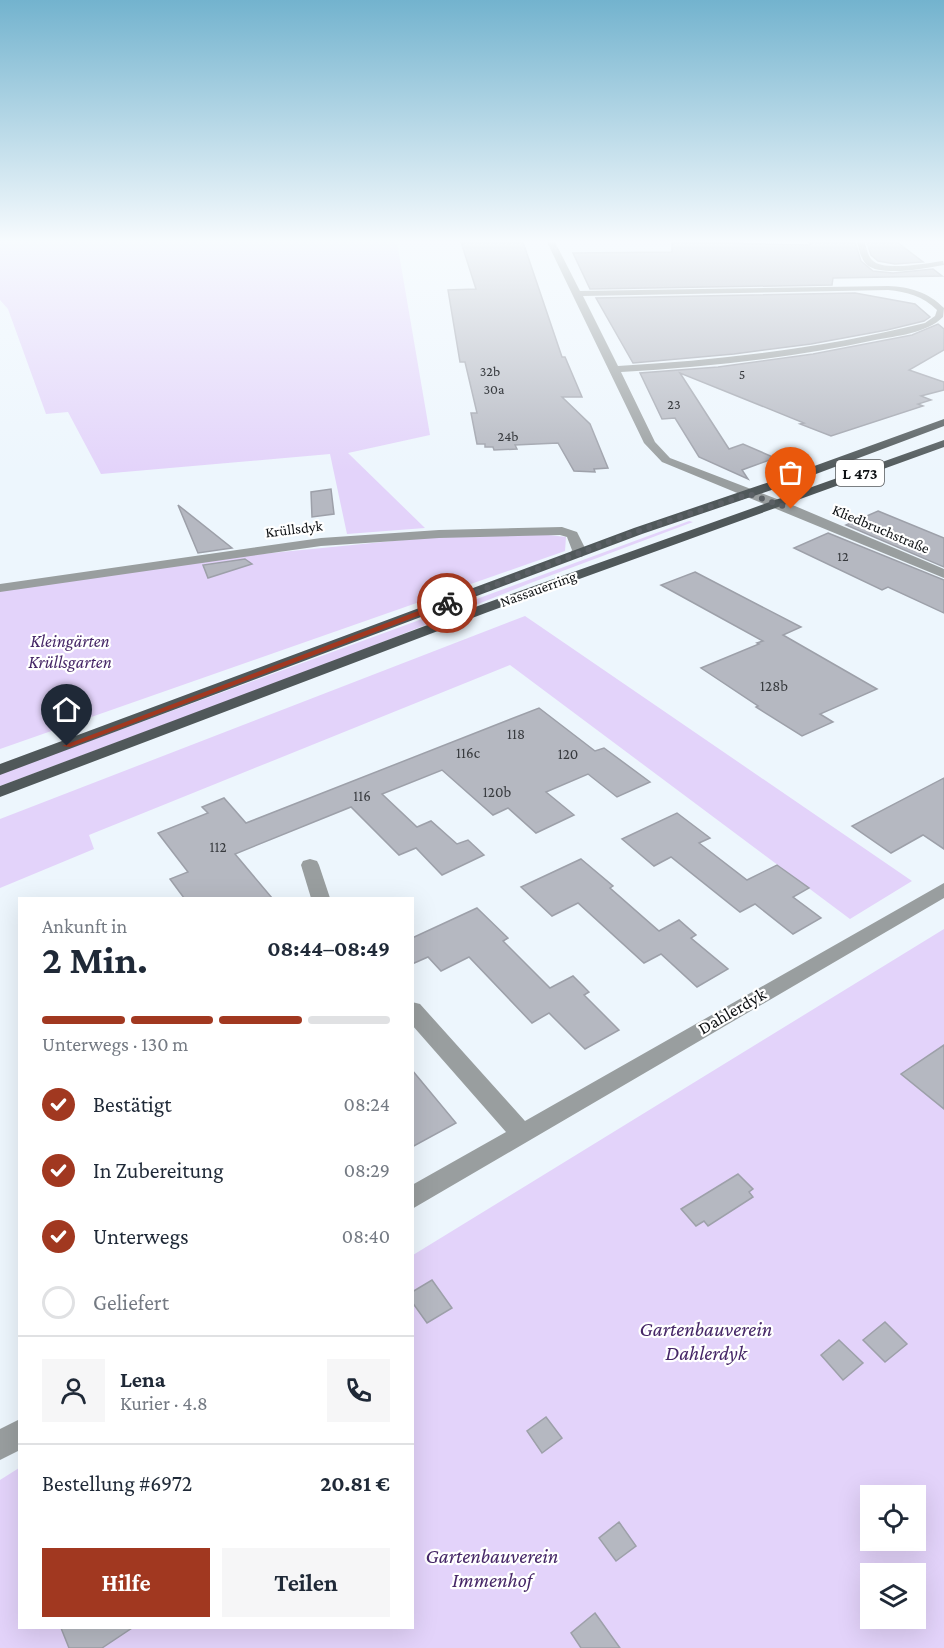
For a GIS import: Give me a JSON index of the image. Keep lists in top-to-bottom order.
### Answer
{
  "streets": {
    "main road": ["L 473", "Nassauerring"],
    "street": ["Krüllsdyk", "Kliedbruchstraße", "Dahlerdyk"]
  },
  "crossings": [
    ["Krüllsdyk", "Nassauerring"],
    ["Kliedbruchstraße", "Nassauerring"]
  ],
  "parks": ["Kleingärten Krüllsgarten", "Gartenbauverein Dahlerdyk", "Gartenbauverein Immenhof"],
  "house_numbers": [
    "32b",
    "5",
    "30a",
    "23",
    "24b",
    "12",
    "128b",
    "118",
    "116c",
    "120",
    "120b",
    "116",
    "112"
  ],
  "page": {
    "heading": ["2 Min.", "Ankunft in", "08:44–08:49"],
    "panel": [
      "Lena",
      "Kurier · 4.8",
      "Bestellung #6972",
      "20.81 €"
    ],
    "bar": "Unterwegs · 130 m",
    "list": [
      ["Bestätigt", "08:24"],
      ["In Zubereitung", "08:29"],
      ["Unterwegs", "08:40"],
      "Geliefert"
    ],
    "buttons": ["Hilfe", "Teilen"]
  }
}
